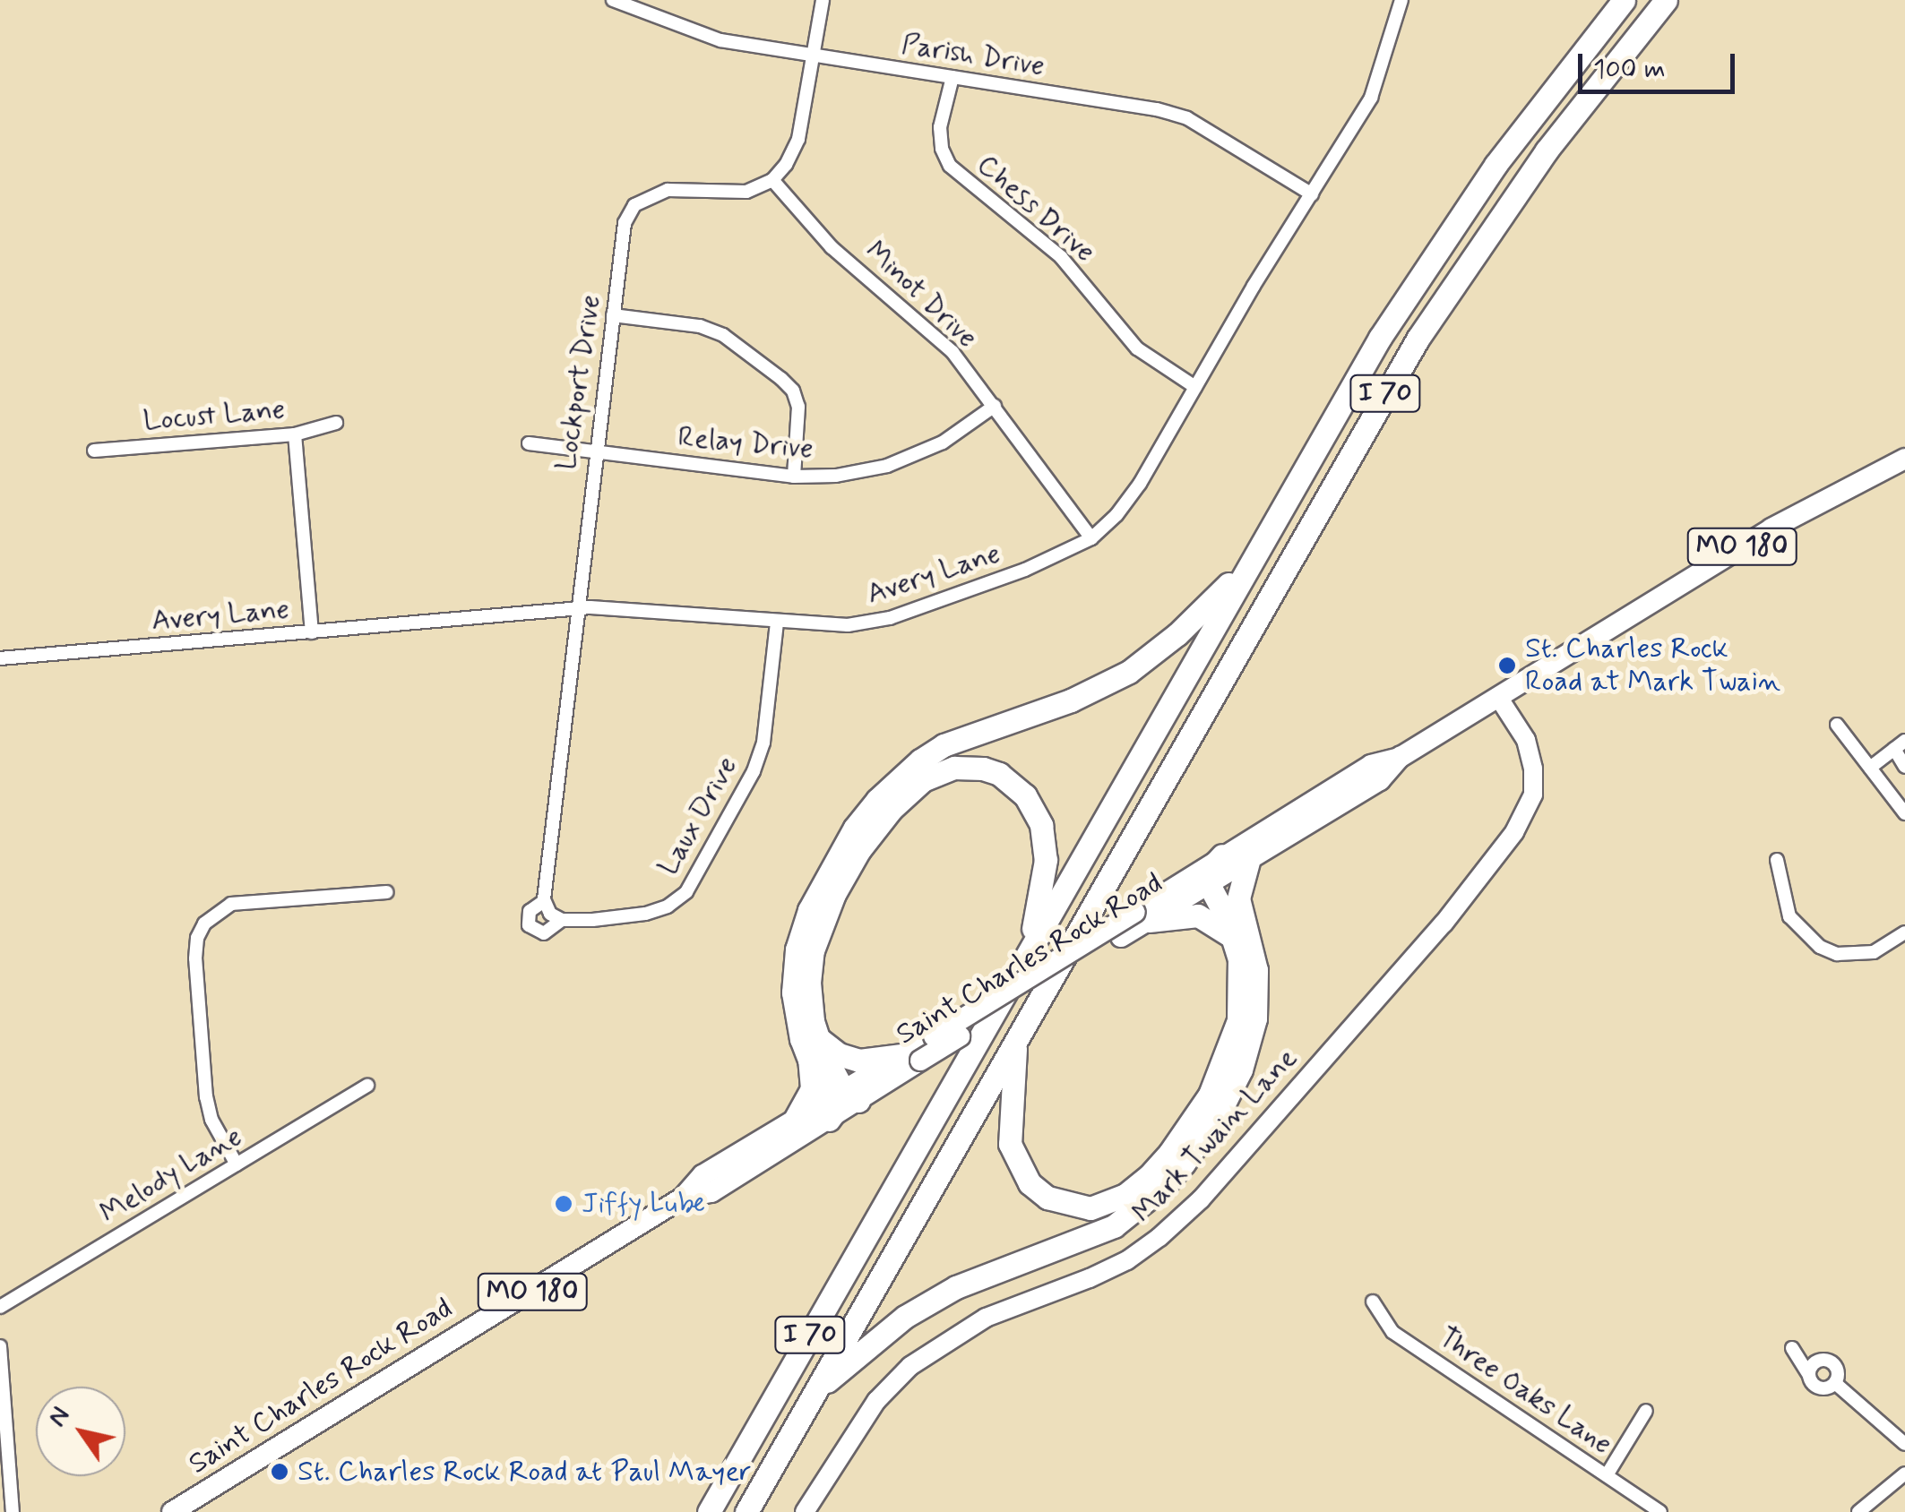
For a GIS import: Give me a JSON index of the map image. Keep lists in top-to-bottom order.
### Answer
{
  "streets": {
    "highway": ["I 70"],
    "main road": ["MO 180", "Saint Charles Rock Road"],
    "street": [
      "Parish Drive",
      "Chess Drive",
      "Minot Drive",
      "Lockport Drive",
      "Locust Lane",
      "Relay Drive",
      "Avery Lane",
      "Laux Drive",
      "Mark Twain Lane",
      "Melody Lane",
      "Three Oaks Lane"
    ]
  },
  "crossings": [
    ["Parish Drive", "Chess Drive"],
    ["Parish Drive", "Avery Lane"],
    ["Chess Drive", "Avery Lane"],
    ["Minot Drive", "Lockport Drive"],
    ["Minot Drive", "Relay Drive"],
    ["Minot Drive", "Avery Lane"],
    ["Lockport Drive", "Relay Drive"],
    ["Lockport Drive", "Avery Lane"],
    ["Lockport Drive", "Laux Drive"],
    ["Avery Lane", "Laux Drive"],
    ["Saint Charles Rock Road", "Mark Twain Lane"]
  ],
  "places": ["St. Charles Rock Road at Mark Twain", "Jiffy Lube", "St. Charles Rock Road at Paul Mayer"],
  "scale_bar": "100 m",
  "north": "top left"
}
